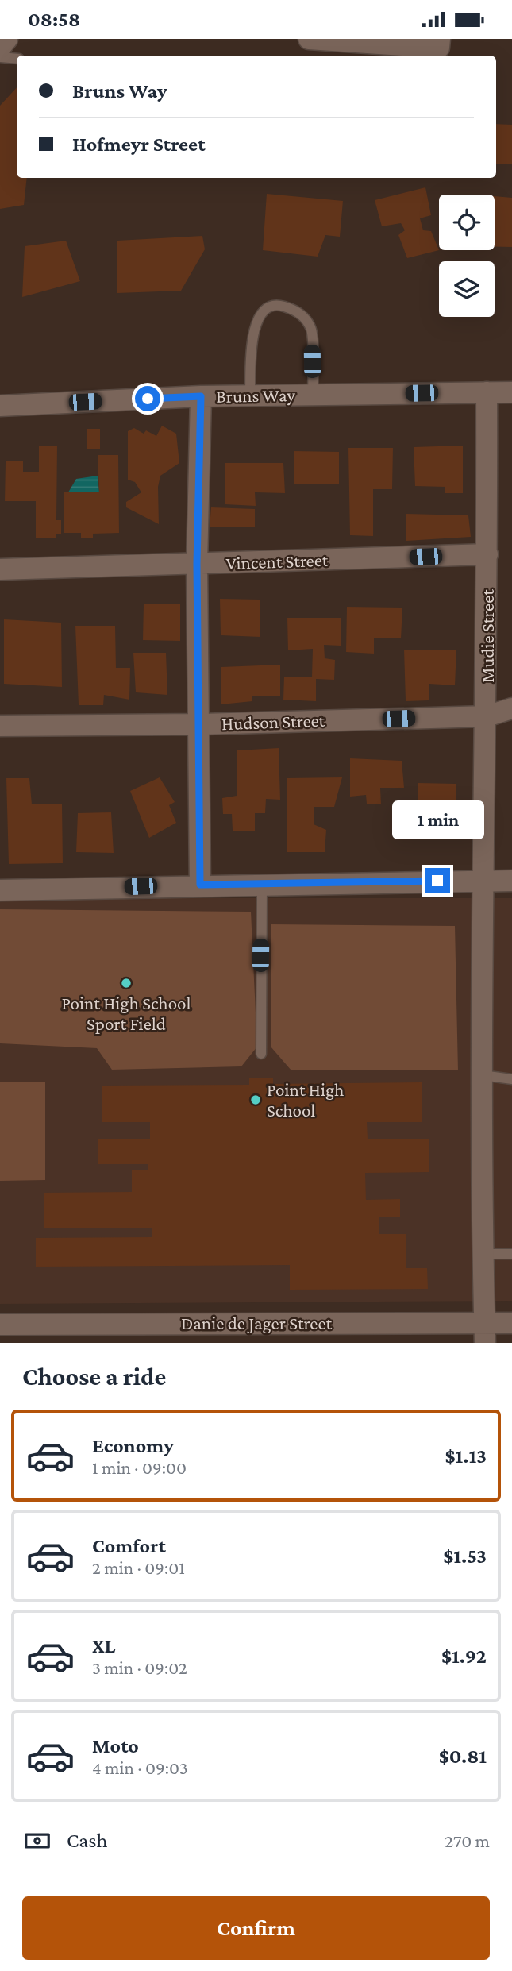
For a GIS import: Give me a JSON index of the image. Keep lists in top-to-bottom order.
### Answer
{
  "streets": {
    "street": [
      "Bruns Way",
      "Vincent Street",
      "Mudie Street",
      "Hudson Street",
      "Danie de Jager Street"
    ]
  },
  "crossings": [
    ["Bruns Way", "Mudie Street"],
    ["Vincent Street", "Mudie Street"],
    ["Mudie Street", "Hudson Street"],
    ["Mudie Street", "Danie de Jager Street"]
  ],
  "places": ["Point High School Sport Field", "Point High School"],
  "page": {
    "status": "08:58",
    "banner": ["Bruns Way", "Hofmeyr Street"],
    "bubble": "1 min",
    "heading": "Choose a ride",
    "list": [
      {
        "name": "Economy",
        "note": "1 min · 09:00",
        "value": "$1.13"
      },
      {
        "name": "Comfort",
        "note": "2 min · 09:01",
        "value": "$1.53"
      },
      {
        "name": "XL",
        "note": "3 min · 09:02",
        "value": "$1.92"
      },
      {
        "name": "Moto",
        "note": "4 min · 09:03",
        "value": "$0.81"
      }
    ],
    "pay": ["Cash", "270 m"],
    "buttons": "Confirm"
  }
}
